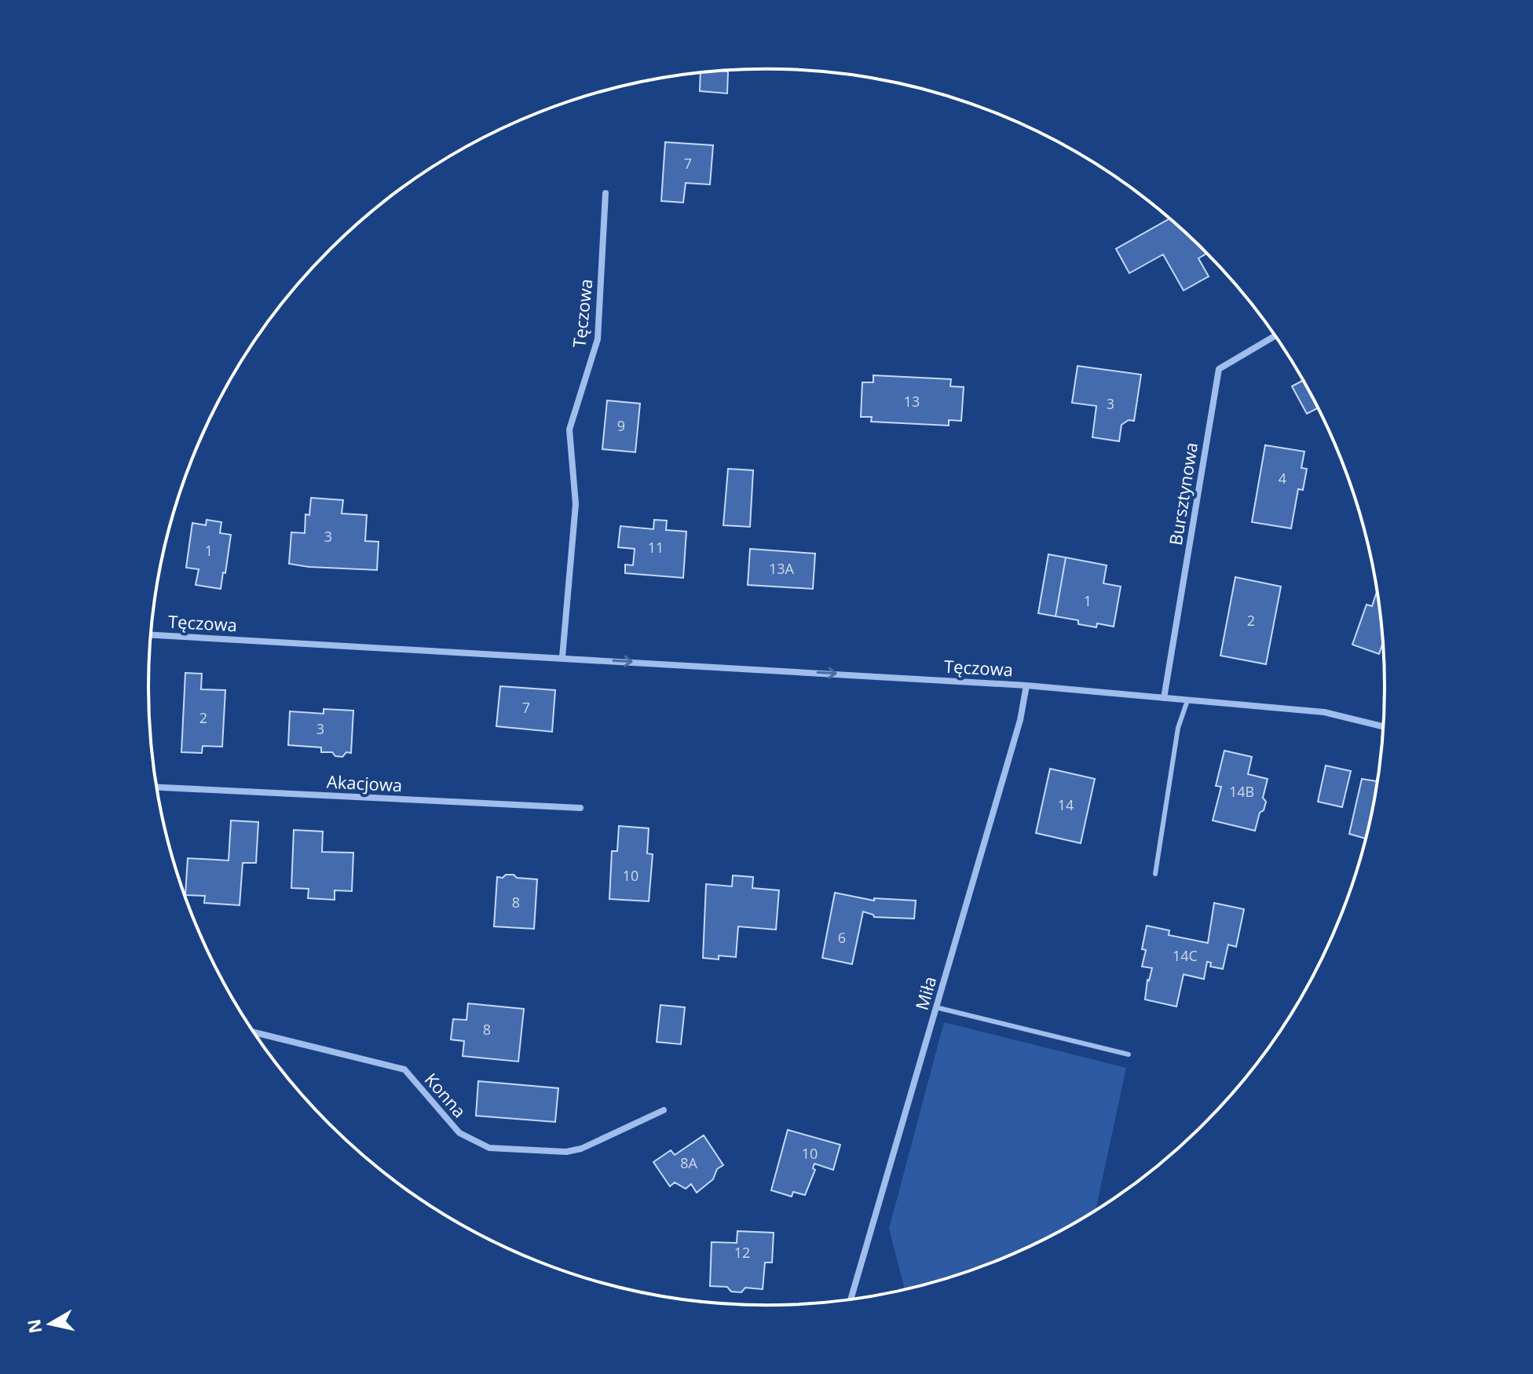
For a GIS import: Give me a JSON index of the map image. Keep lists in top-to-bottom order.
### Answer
{
  "streets": {
    "street": [
      "Tęczowa",
      "Bursztynowa",
      "Akacjowa",
      "Miła",
      "Konna"
    ]
  },
  "crossings": [
    ["Tęczowa", "Bursztynowa"],
    ["Tęczowa", "Miła"]
  ],
  "house_numbers": [
    "7",
    "13",
    "3",
    "9",
    "4",
    "3",
    "11",
    "1",
    "13A",
    "1",
    "2",
    "7",
    "2",
    "3",
    "14B",
    "14",
    "10",
    "8",
    "6",
    "14C",
    "8",
    "10",
    "8A",
    "12"
  ],
  "north": "left"
}
